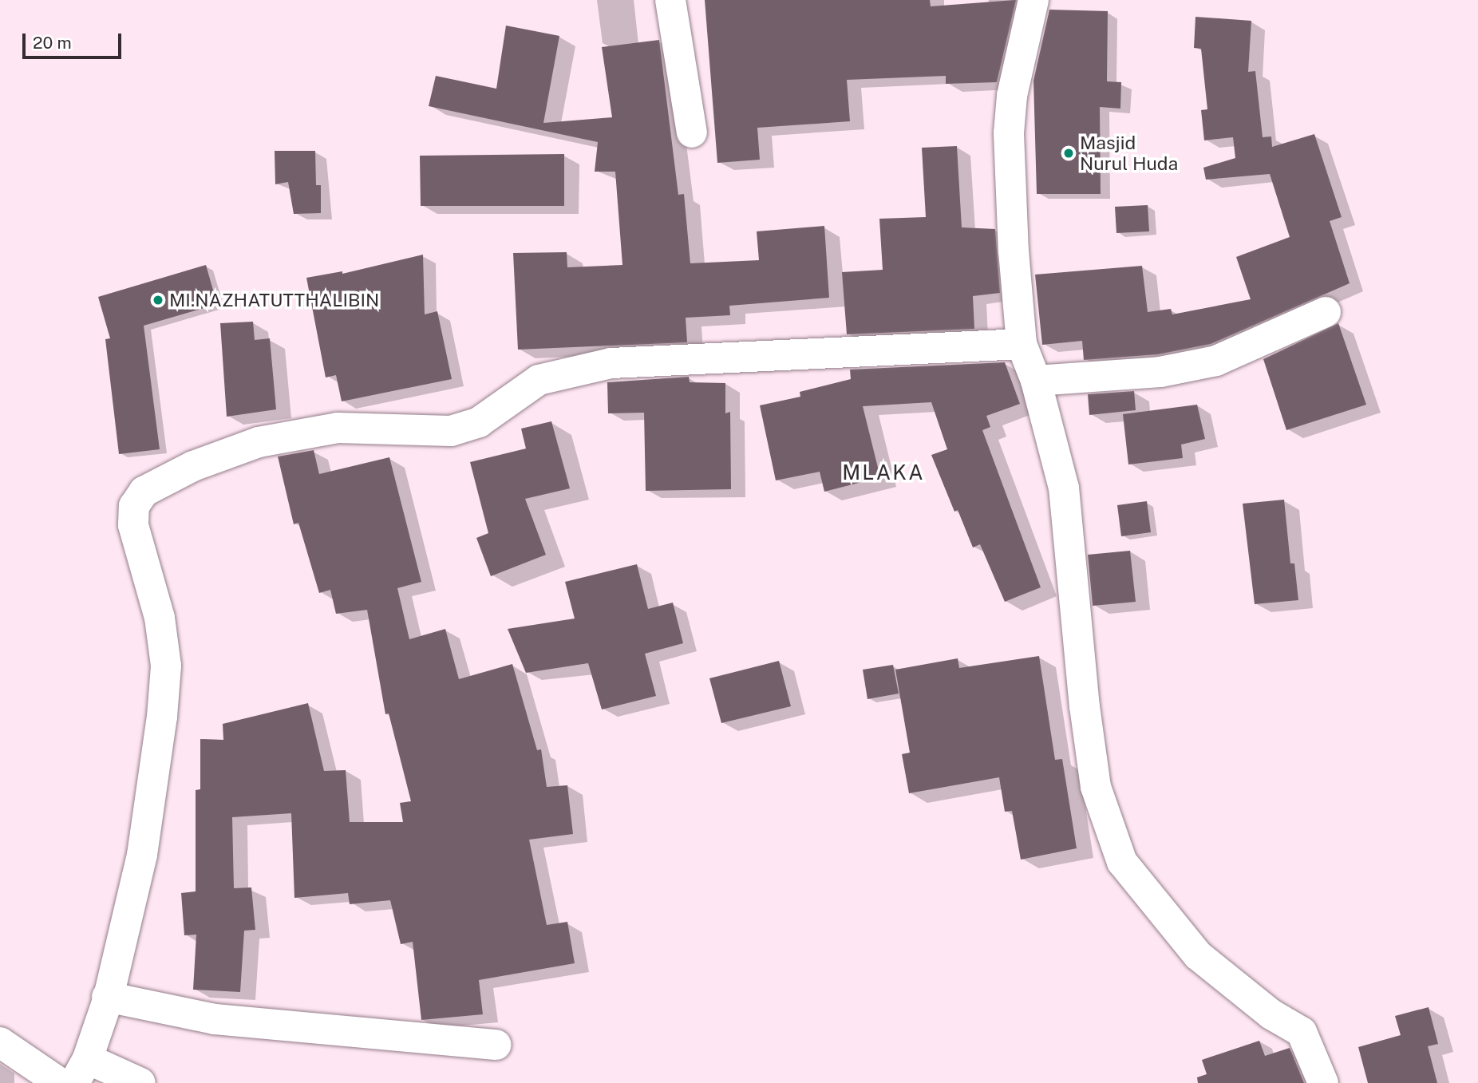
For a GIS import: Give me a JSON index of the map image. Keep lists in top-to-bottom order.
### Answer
{
  "districts": ["MLAKA"],
  "places": ["Masjid Nurul Huda", "MI.NAZHATUTTHALIBIN"],
  "scale_bar": "20 m"
}
